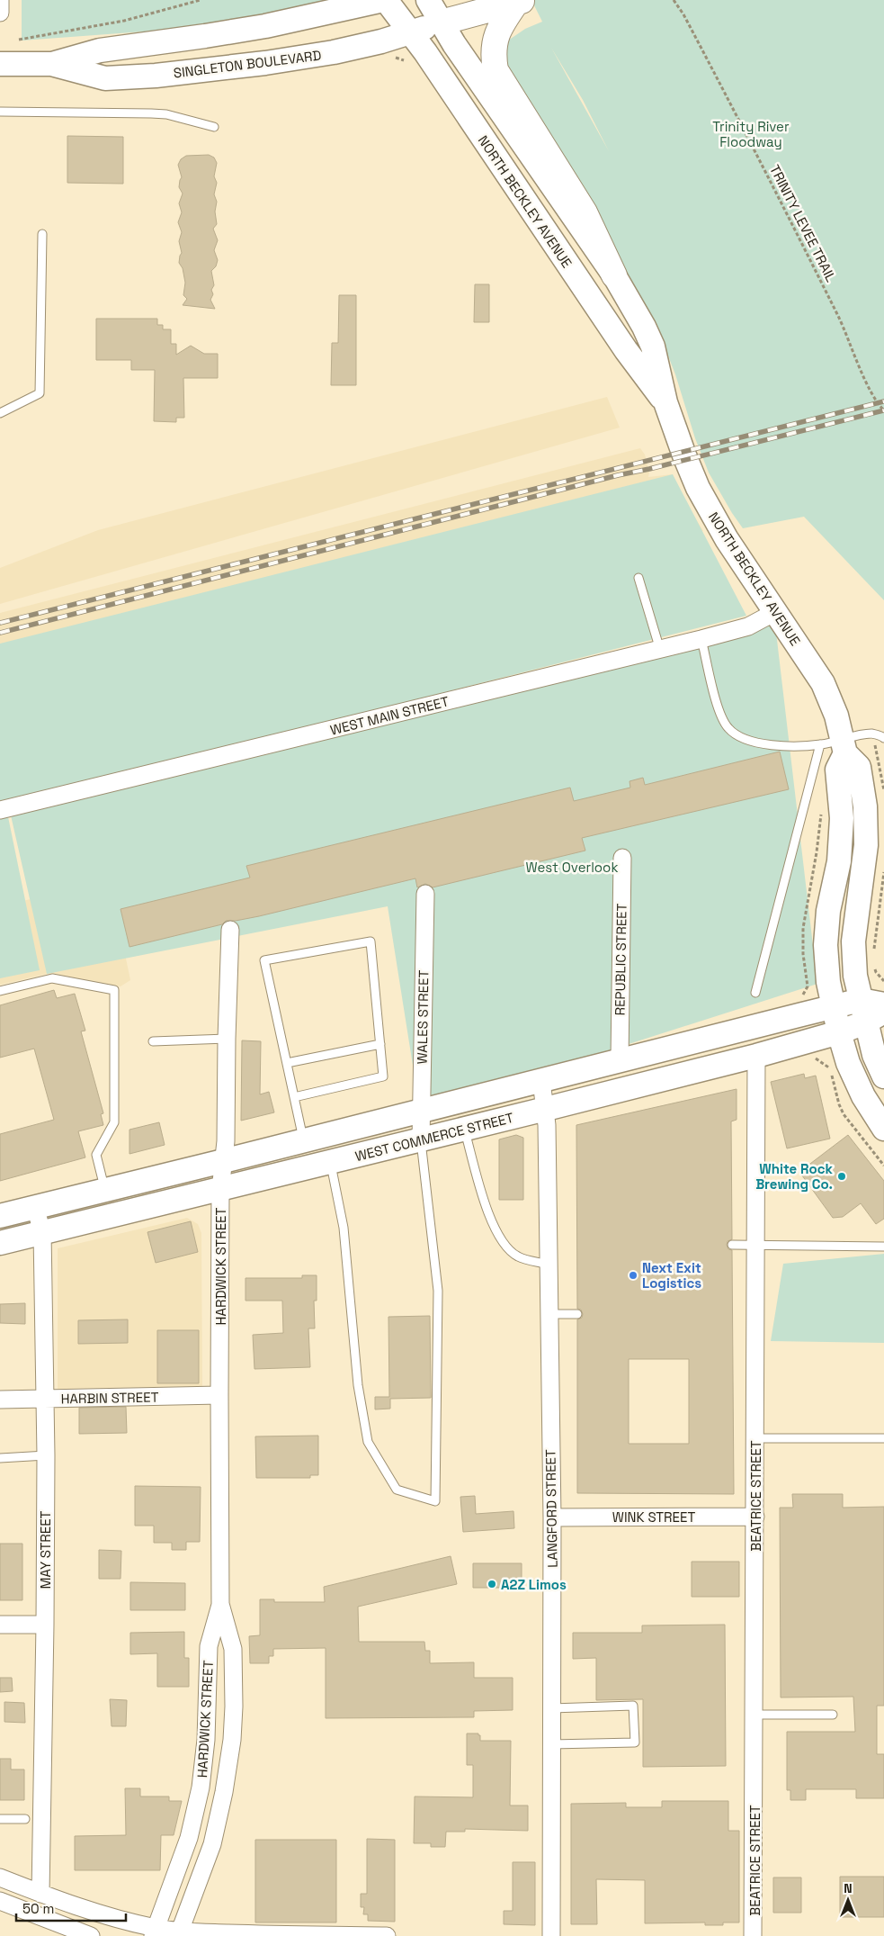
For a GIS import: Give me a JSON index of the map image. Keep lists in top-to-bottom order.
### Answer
{
  "streets": {
    "main road": ["SINGLETON BOULEVARD", "NORTH BECKLEY AVENUE", "WEST COMMERCE STREET"],
    "street": [
      "WEST MAIN STREET",
      "REPUBLIC STREET",
      "WALES STREET",
      "HARDWICK STREET",
      "HARBIN STREET",
      "BEATRICE STREET",
      "LANGFORD STREET",
      "WINK STREET",
      "MAY STREET"
    ],
    "path": ["TRINITY LEVEE TRAIL"]
  },
  "crossings": [
    ["SINGLETON BOULEVARD", "NORTH BECKLEY AVENUE"],
    ["NORTH BECKLEY AVENUE", "WEST MAIN STREET"],
    ["NORTH BECKLEY AVENUE", "WEST COMMERCE STREET"],
    ["REPUBLIC STREET", "WEST COMMERCE STREET"],
    ["WALES STREET", "WEST COMMERCE STREET"],
    ["WEST COMMERCE STREET", "HARDWICK STREET"],
    ["WEST COMMERCE STREET", "BEATRICE STREET"],
    ["WEST COMMERCE STREET", "LANGFORD STREET"],
    ["WEST COMMERCE STREET", "MAY STREET"],
    ["HARDWICK STREET", "HARBIN STREET"],
    ["HARBIN STREET", "MAY STREET"],
    ["BEATRICE STREET", "WINK STREET"],
    ["LANGFORD STREET", "WINK STREET"]
  ],
  "parks": ["Trinity River Floodway", "West Overlook"],
  "places": ["White Rock Brewing Co.", "Next Exit Logistics", "A2Z Limos"],
  "scale_bar": "50 m",
  "north": "top"
}
